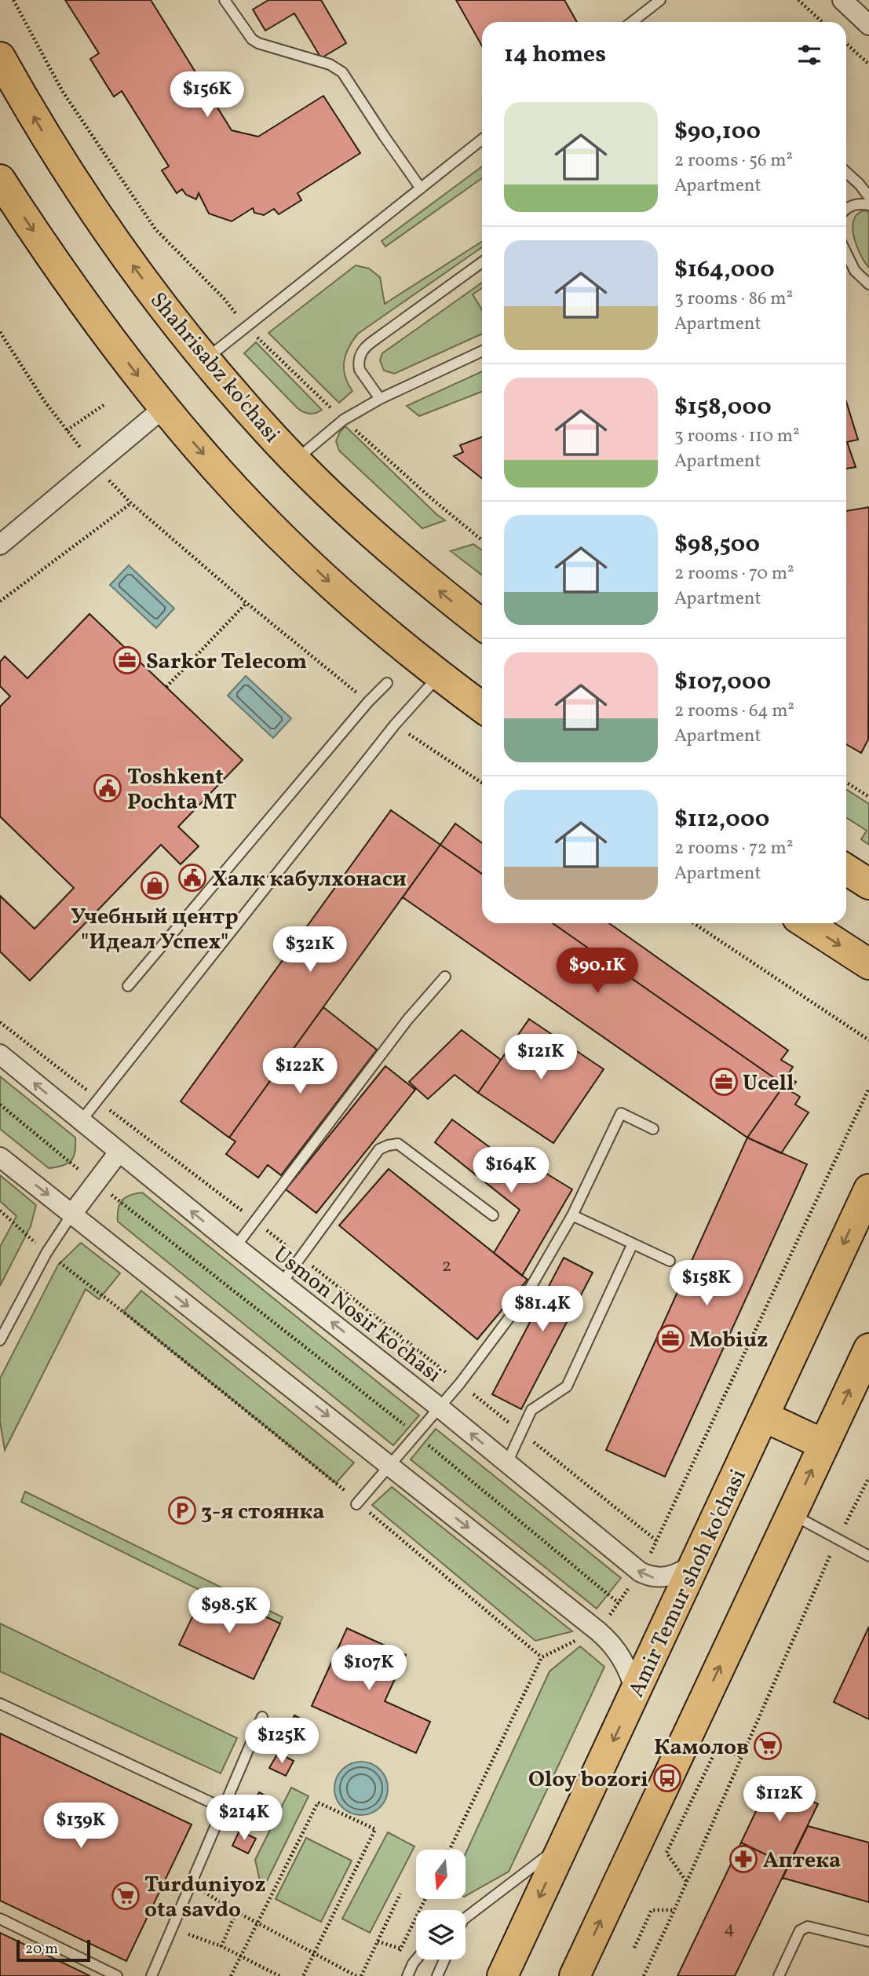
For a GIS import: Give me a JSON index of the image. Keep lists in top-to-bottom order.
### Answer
{
  "streets": {
    "main road": ["Shahrisabz ko'chasi", "Amir Temur shoh ko'chasi"],
    "street": ["Usmon Nosir ko'chasi"]
  },
  "places": {
    "office": ["Sarkor Telecom", "Ucell", "Mobiuz"],
    "public building": ["Toshkent Pochta MT", "Халк кабулхонаси"],
    "shop": ["Учебный центр \"Идеал Успех\""],
    "parking": ["3-я стоянка"],
    "supermarket": ["Камолов", "Turduniyoz ota savdo"],
    "bus stop": ["Oloy bozori"],
    "pharmacy": ["Аптека"]
  },
  "house_numbers": ["2", "4"],
  "scale_bar": "20 m",
  "north": "bottom",
  "page": {
    "heading": "14 homes",
    "price": [
      "$156K",
      "$321K",
      "$90.1K",
      "$121K",
      "$122K",
      "$164K",
      "$158K",
      "$81.4K",
      "$98.5K",
      "$107K",
      "$125K",
      "$112K",
      "$214K",
      "$139K"
    ],
    "list": [
      {
        "name": "$90,100",
        "note": "2 rooms · 56 m² · Apartment"
      },
      {
        "name": "$164,000",
        "note": "3 rooms · 86 m² · Apartment"
      },
      {
        "name": "$158,000",
        "note": "3 rooms · 110 m² · Apartment"
      },
      {
        "name": "$98,500",
        "note": "2 rooms · 70 m² · Apartment"
      },
      {
        "name": "$107,000",
        "note": "2 rooms · 64 m² · Apartment"
      },
      {
        "name": "$112,000",
        "note": "2 rooms · 72 m² · Apartment"
      }
    ],
    "scale": "20 m"
  }
}
